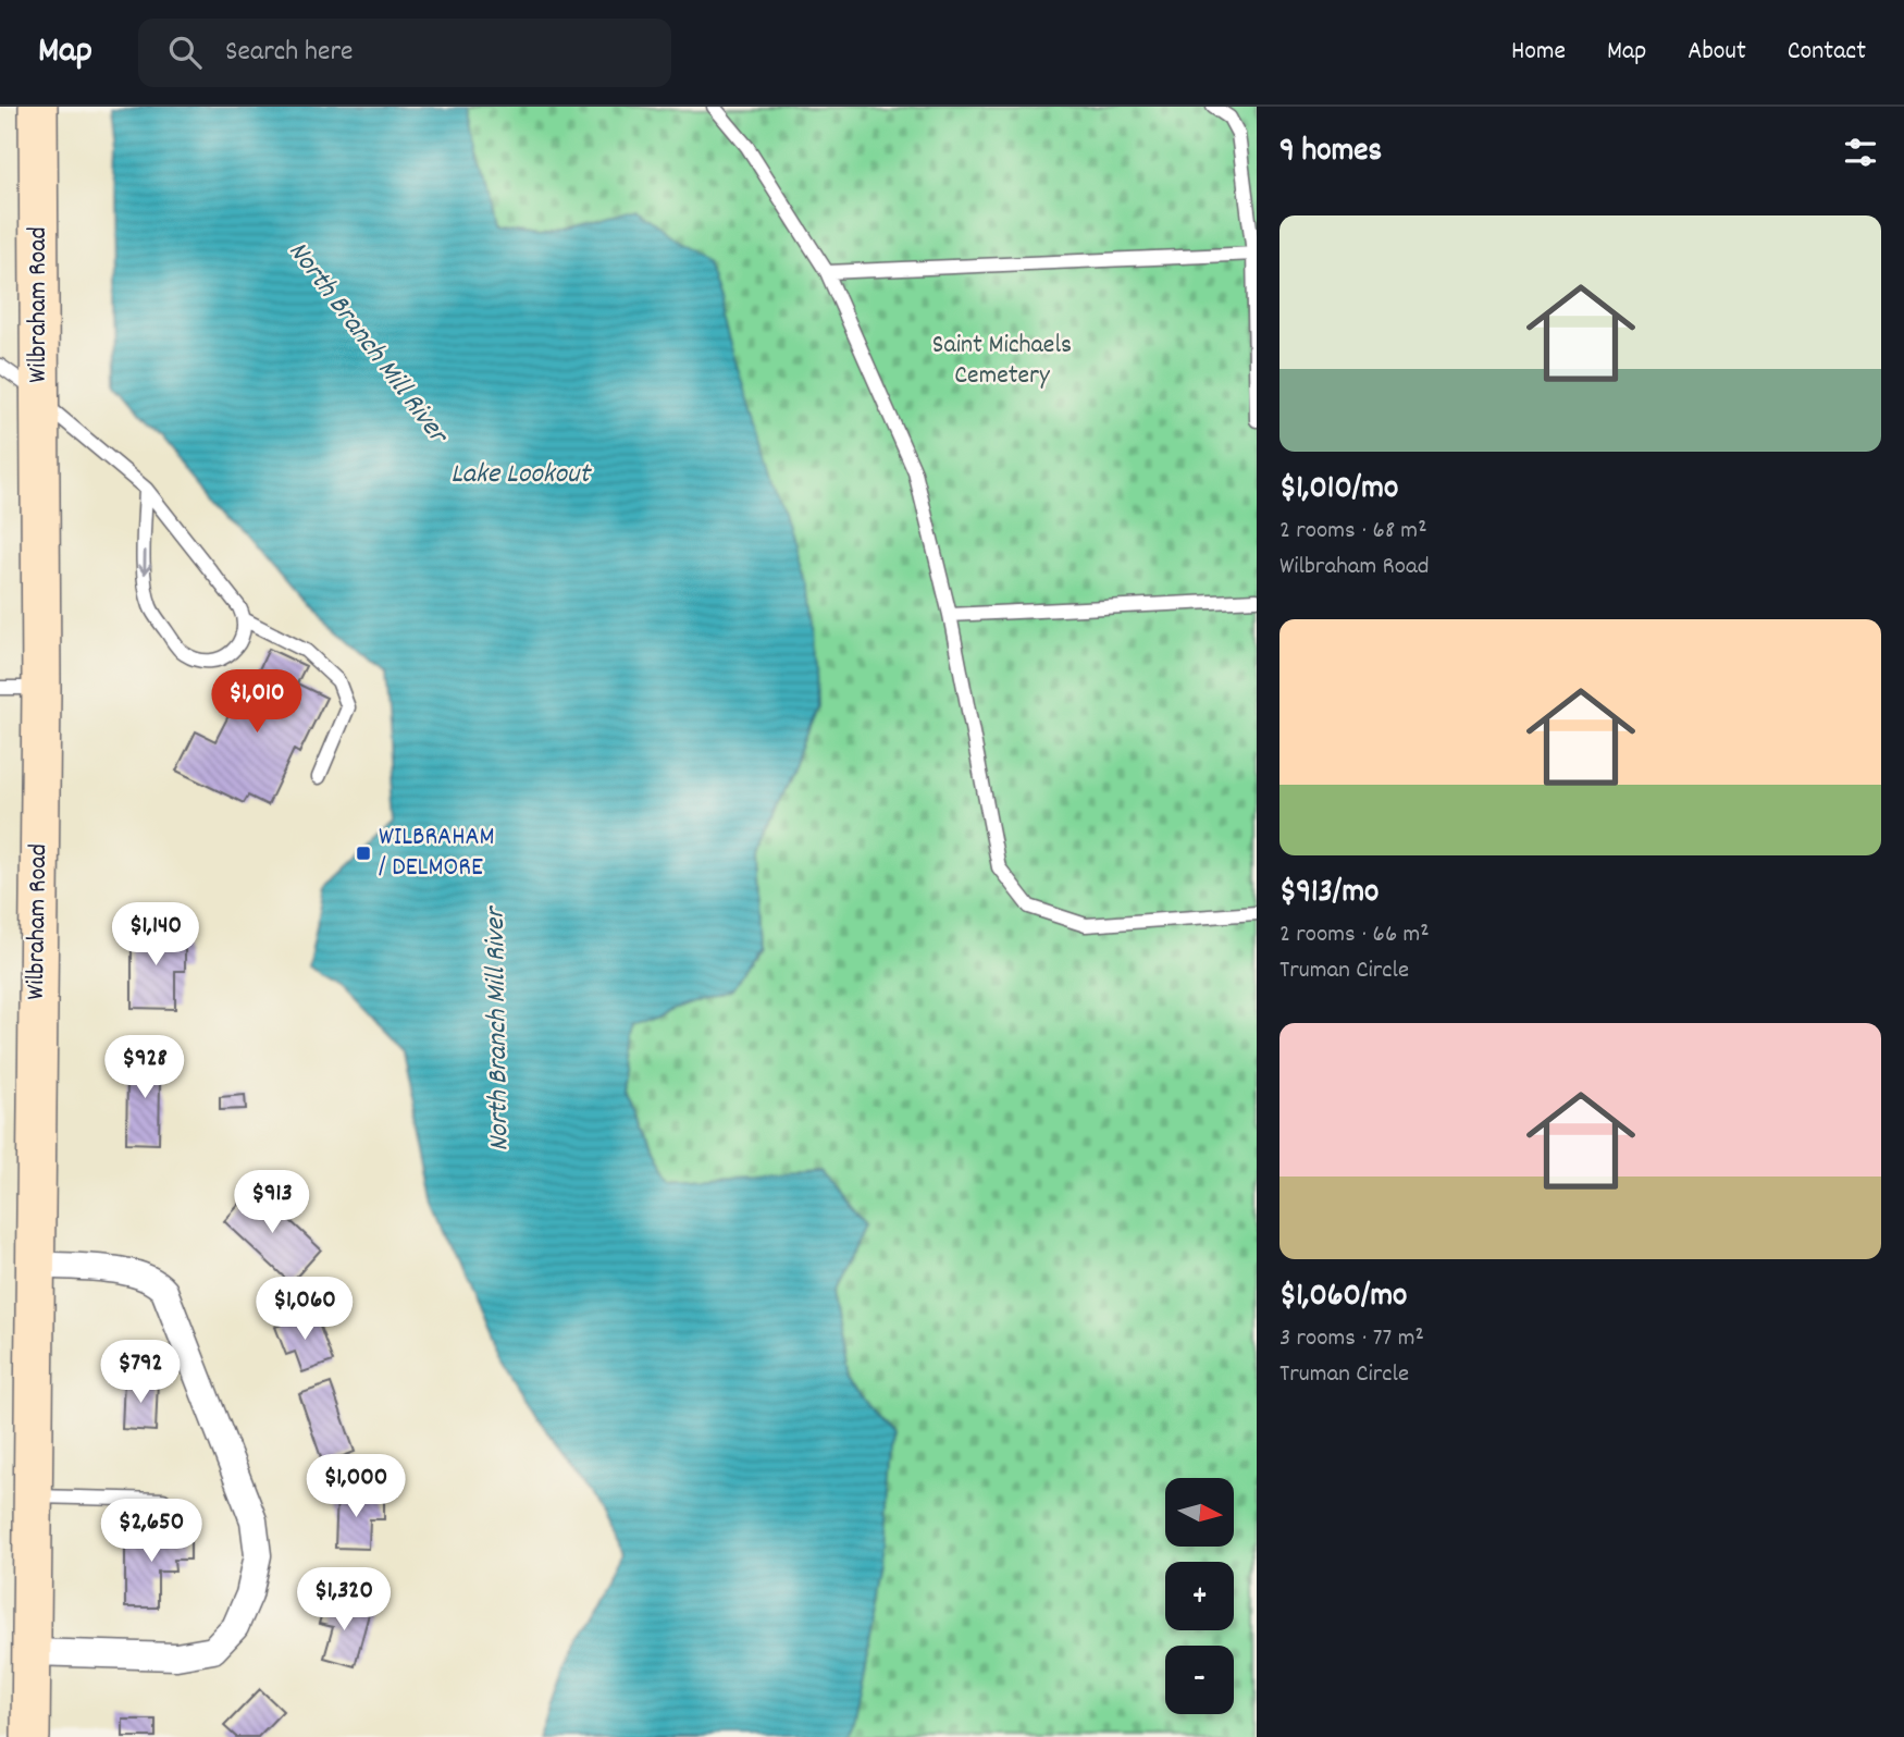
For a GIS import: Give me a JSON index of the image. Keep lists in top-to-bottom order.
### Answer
{
  "streets": {
    "main road": ["Wilbraham Road"]
  },
  "water": ["North Branch Mill River", "Lake Lookout"],
  "parks": ["Saint Michaels Cemetery"],
  "places": {
    "transit": ["WILBRAHAM / DELMORE"]
  },
  "north": "right",
  "page": {
    "header": "Map",
    "search": "Search here",
    "nav": [
      "Home",
      "Map",
      "About",
      "Contact"
    ],
    "heading": "9 homes",
    "list": [
      {
        "name": "$1,010/mo",
        "note": "2 rooms · 68 m² · Wilbraham Road"
      },
      {
        "name": "$913/mo",
        "note": "2 rooms · 66 m² · Truman Circle"
      },
      {
        "name": "$1,060/mo",
        "note": "3 rooms · 77 m² · Truman Circle"
      }
    ],
    "price": [
      "$1,010",
      "$1,140",
      "$928",
      "$913",
      "$1,060",
      "$792",
      "$1,000",
      "$2,650",
      "$1,320"
    ],
    "map_buttons": ["+", "−"]
  }
}
